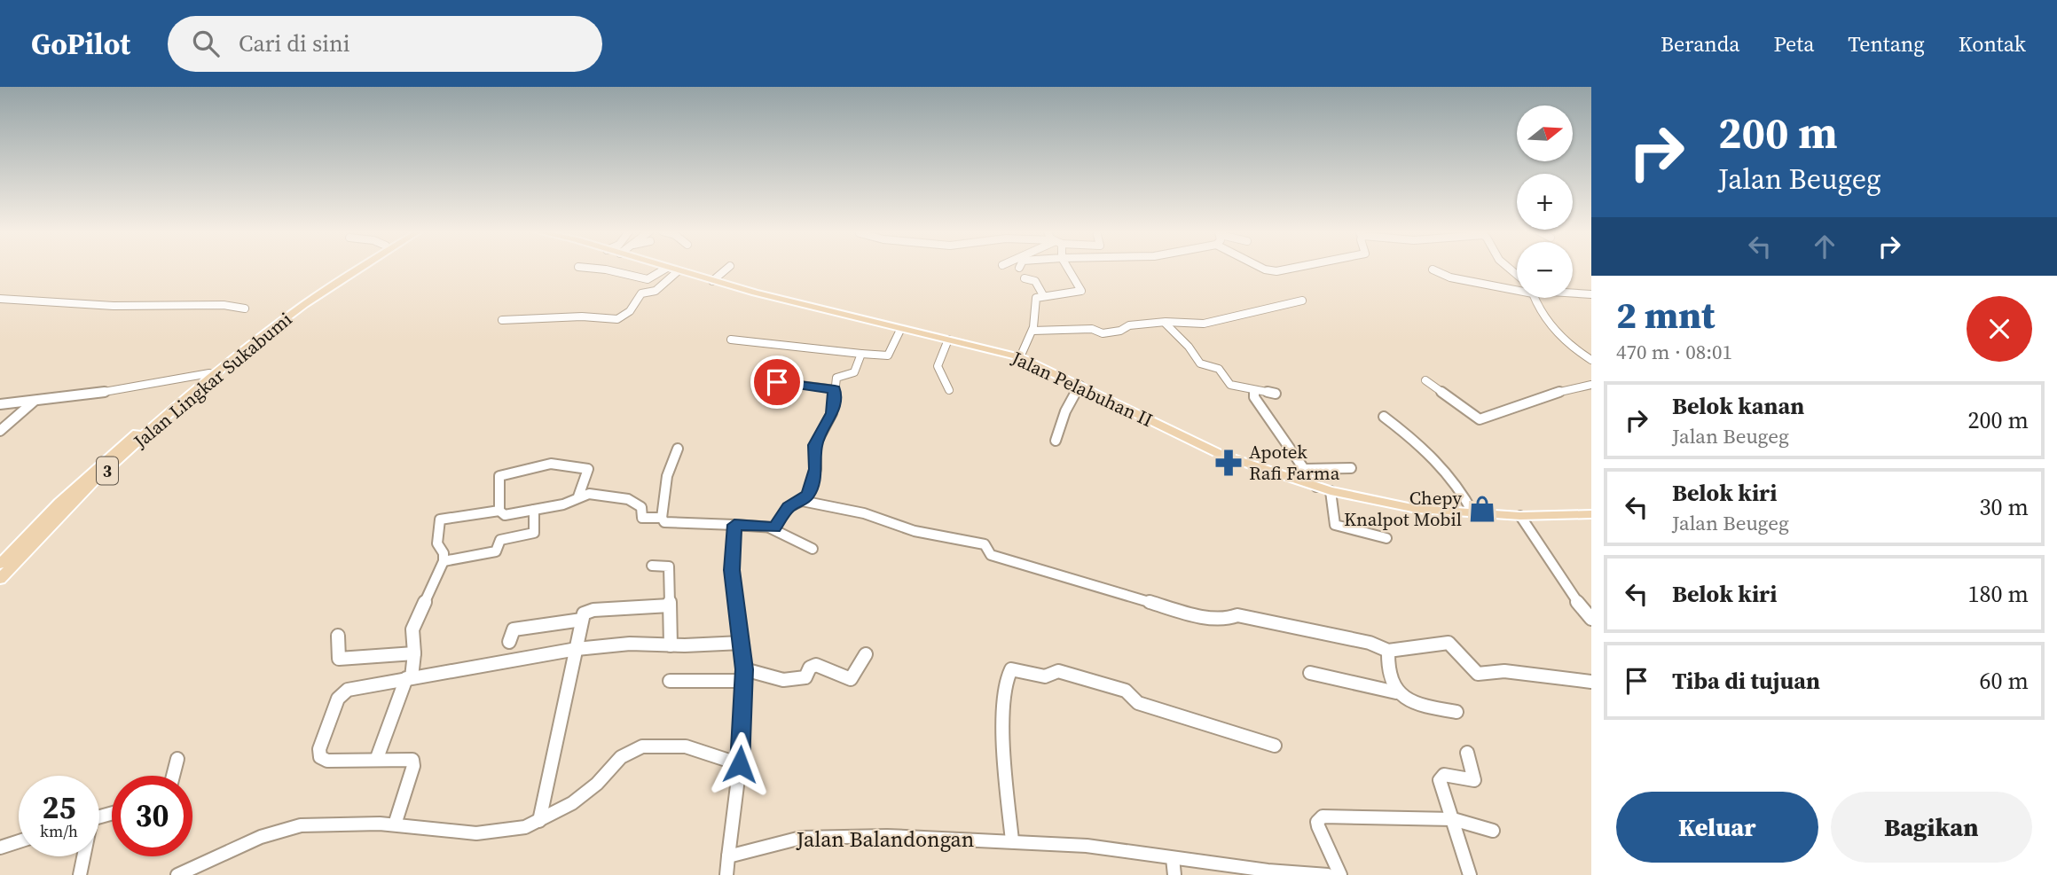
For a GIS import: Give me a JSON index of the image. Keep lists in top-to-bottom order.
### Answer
{
  "streets": {
    "main road": ["Jalan Lingkar Sukabumi", "Jalan Pelabuhan II", "3"],
    "street": ["Jalan Balandongan"]
  },
  "places": {
    "pharmacy": ["Apotek Rafi Farma"],
    "shop": ["Chepy Knalpot Mobil"]
  },
  "north": "right",
  "page": {
    "header": "GoPilot",
    "search": "Cari di sini",
    "nav": [
      "Beranda",
      "Peta",
      "Tentang",
      "Kontak"
    ],
    "turn": ["200 m", "Jalan Beugeg"],
    "map_buttons": ["+", "−"],
    "heading": ["2 mnt", "470 m · 08:01"],
    "list": [
      {
        "name": "Belok kanan",
        "note": "Jalan Beugeg",
        "value": "200 m"
      },
      {
        "name": "Belok kiri",
        "note": "Jalan Beugeg",
        "value": "30 m"
      },
      {
        "name": "Belok kiri",
        "value": "180 m"
      },
      {
        "name": "Tiba di tujuan",
        "value": "60 m"
      }
    ],
    "speed": "25 km/h",
    "limit": "30",
    "buttons": ["Keluar", "Bagikan"]
  }
}
